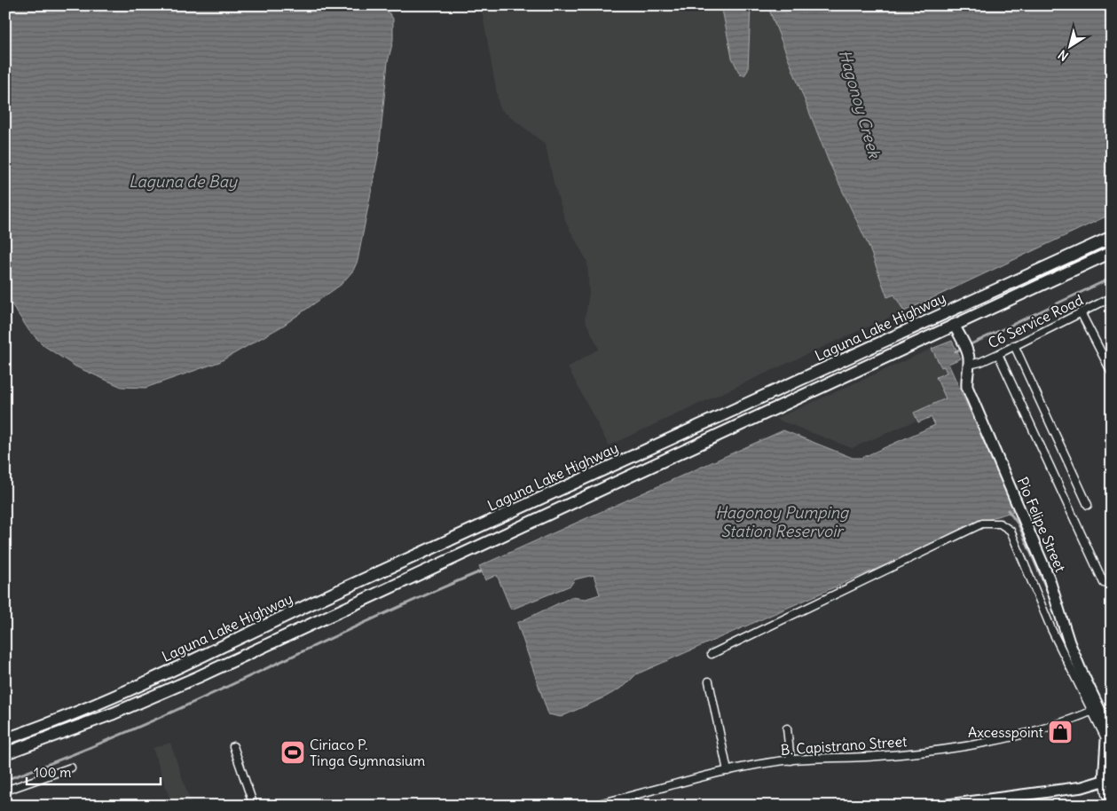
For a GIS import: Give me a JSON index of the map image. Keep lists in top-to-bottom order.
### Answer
{
  "streets": {
    "main road": ["Laguna Lake Highway", "Pio Felipe Street"],
    "street": ["C6 Service Road", "B. Capistrano Street"]
  },
  "crossings": [
    ["C6 Service Road", "Pio Felipe Street"],
    ["Pio Felipe Street", "B. Capistrano Street"]
  ],
  "water": ["Hagonoy Creek", "Laguna de Bay", "Hagonoy Pumping Station Reservoir"],
  "places": {
    "shop": ["Axcesspoint"],
    "sports": ["Ciriaco P. Tinga Gymnasium"]
  },
  "scale_bar": "100 m",
  "north": "bottom left"
}
